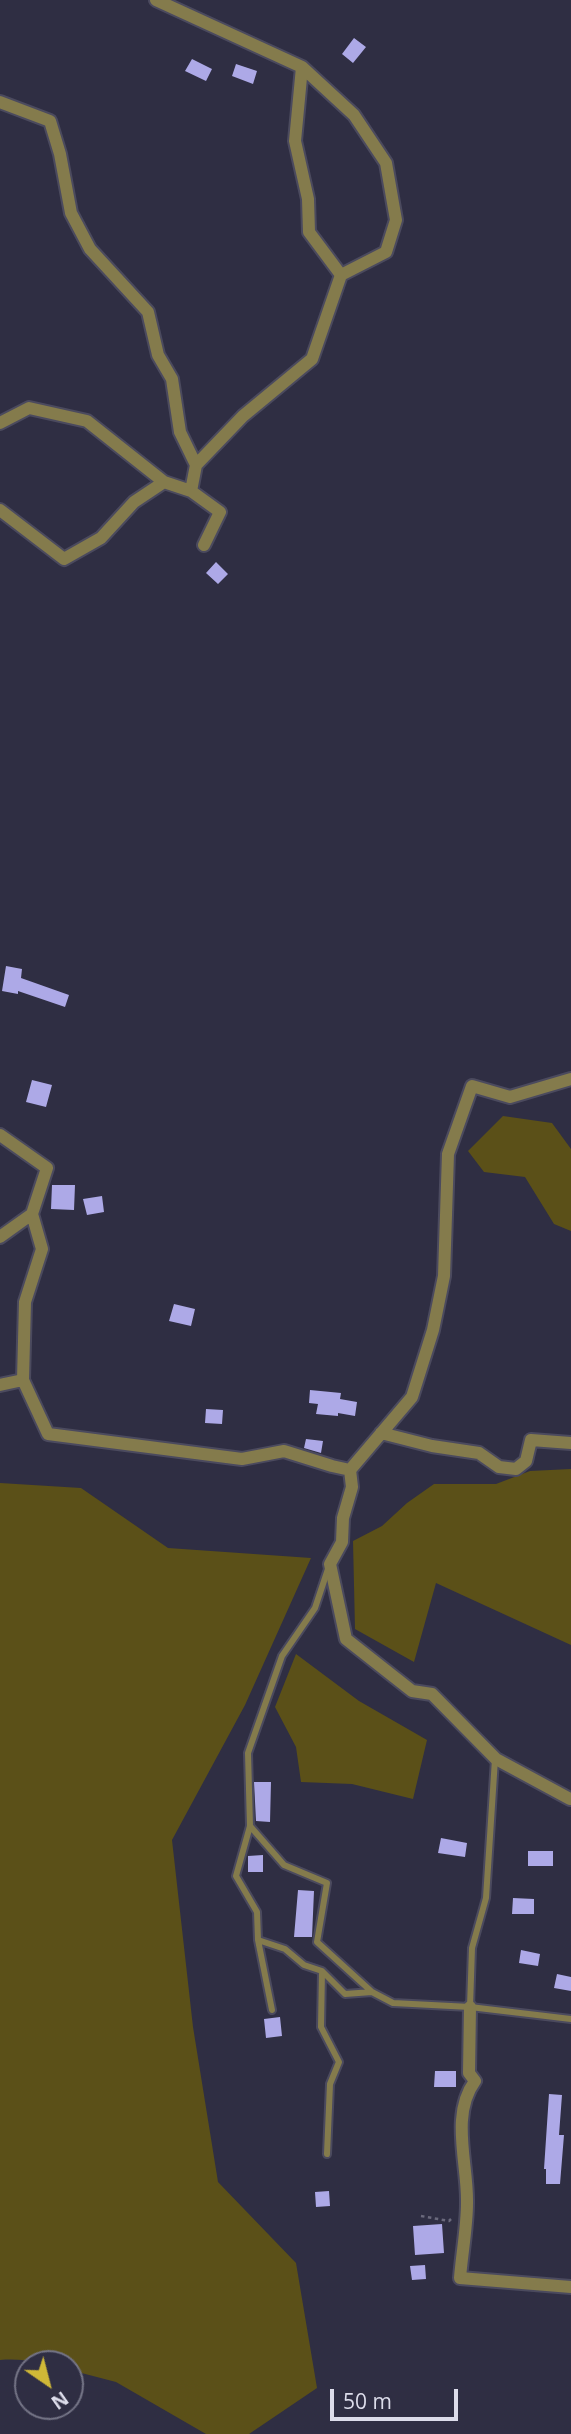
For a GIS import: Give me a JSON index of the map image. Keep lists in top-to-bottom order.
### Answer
{
  "scale_bar": "50 m",
  "north": "bottom right"
}
